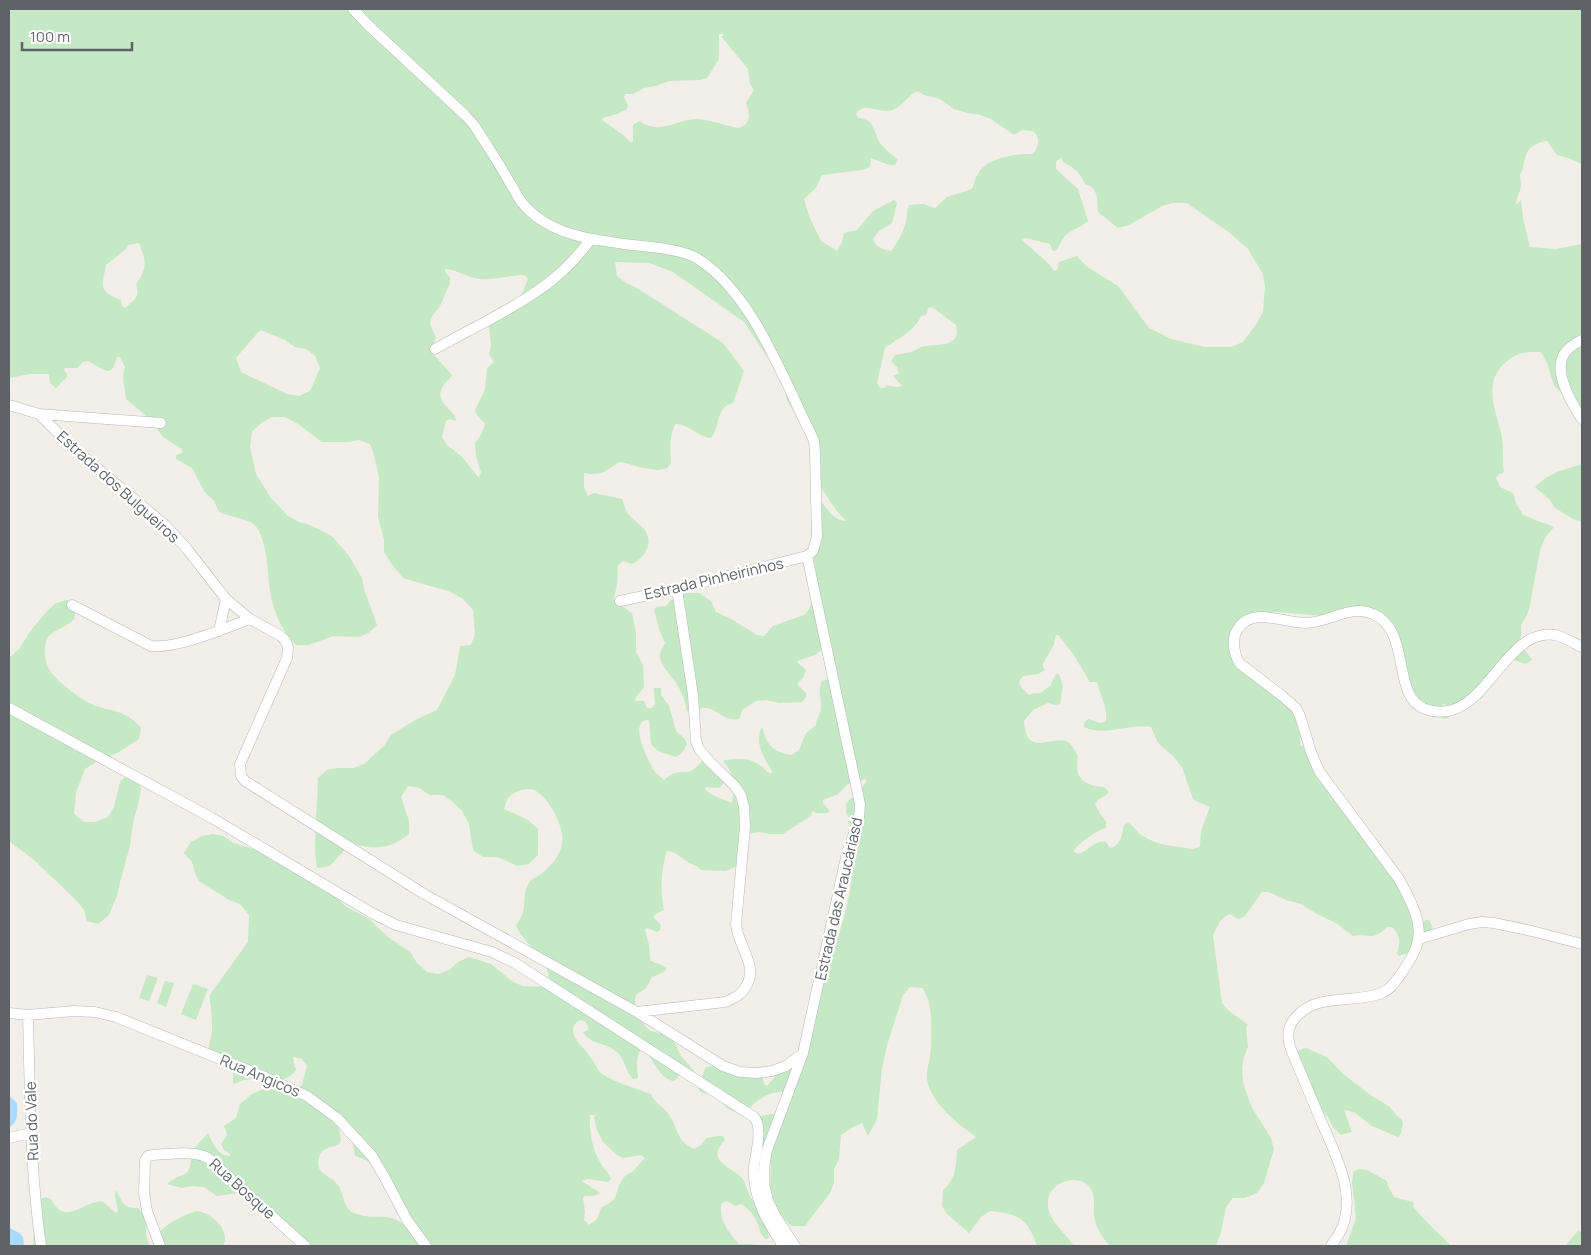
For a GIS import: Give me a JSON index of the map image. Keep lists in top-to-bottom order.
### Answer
{
  "streets": {
    "street": [
      "Estrada dos Bulgueiros",
      "Estrada Pinheirinhos",
      "Estrada das Araucáriasd",
      "Rua Angicos",
      "Rua do Vale",
      "Rua Bosque"
    ]
  },
  "crossings": [
    ["Estrada Pinheirinhos", "Estrada das Araucáriasd"],
    ["Rua Angicos", "Rua do Vale"]
  ],
  "scale_bar": "100 m"
}
